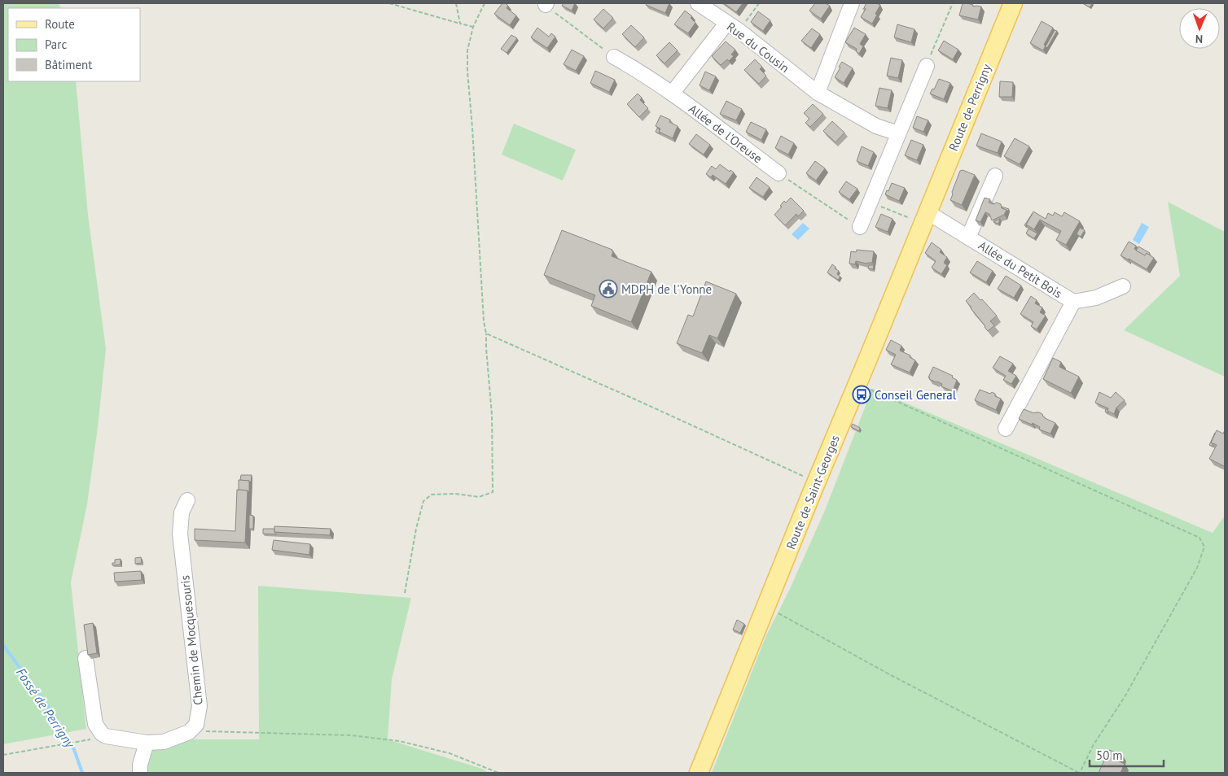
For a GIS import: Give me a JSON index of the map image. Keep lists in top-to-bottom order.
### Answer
{
  "streets": {
    "main road": ["Route de Perrigny", "Route de Saint-Georges"],
    "street": [
      "Rue du Cousin",
      "Allée de l'Oreuse",
      "Allée du Petit Bois",
      "Chemin de Mocquesouris"
    ]
  },
  "crossings": [
    ["Route de Perrigny", "Allée du Petit Bois"],
    ["Route de Perrigny", "Route de Saint-Georges"],
    ["Allée du Petit Bois", "Route de Saint-Georges"]
  ],
  "water": ["Fossé de Perrigny"],
  "places": {
    "public building": ["MDPH de l'Yonne"],
    "bus stop": ["Conseil General"]
  },
  "legend": ["Route", "Parc", "Bâtiment"],
  "scale_bar": "50 m",
  "north": "bottom"
}
